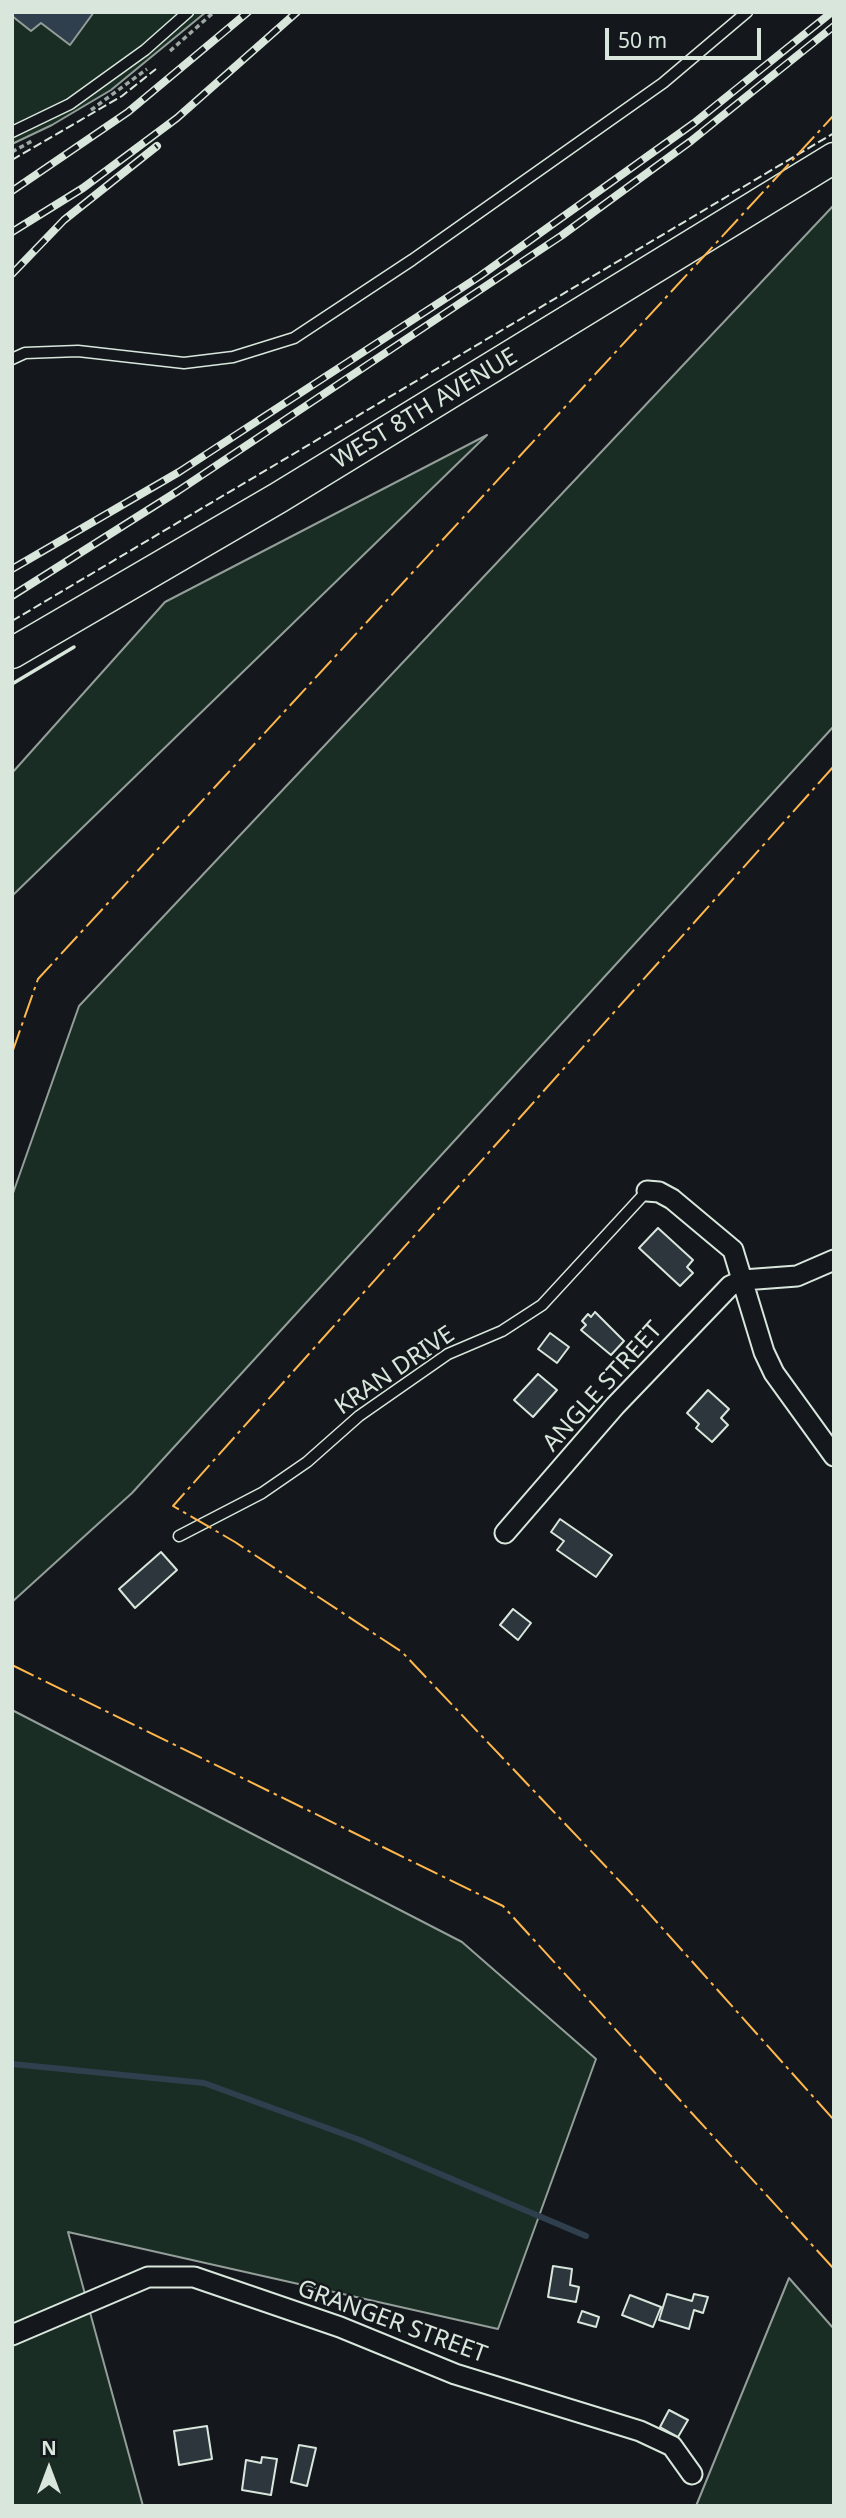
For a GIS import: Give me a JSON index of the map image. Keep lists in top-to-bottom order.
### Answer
{
  "streets": {
    "main road": ["WEST 8TH AVENUE"],
    "street": ["ANGLE STREET", "GRANGER STREET"],
    "lane": ["KRAN DRIVE"]
  },
  "scale_bar": "50 m",
  "north": "top"
}
